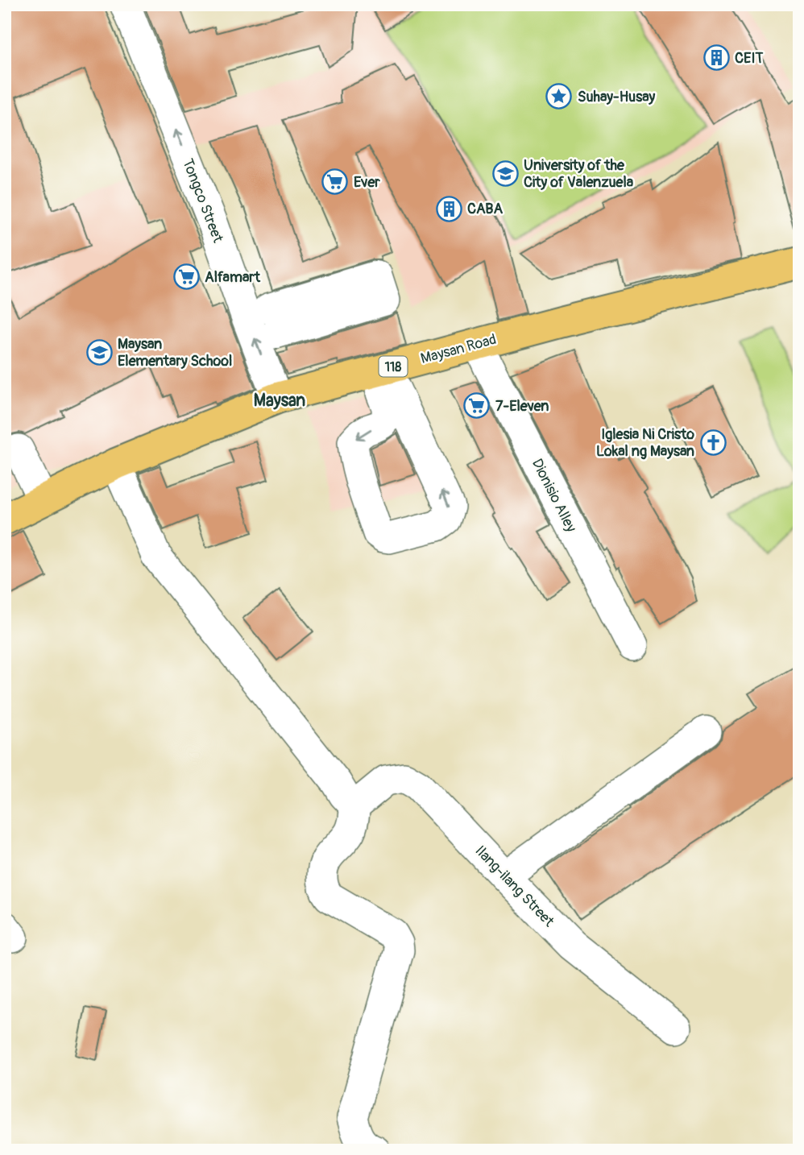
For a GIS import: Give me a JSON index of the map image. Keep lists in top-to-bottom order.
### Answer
{
  "streets": {
    "main road": ["Maysan Road", "118"],
    "street": ["Tongco Street", "Dionisio Alley", "Ilang-ilang Street"]
  },
  "crossings": [
    ["Tongco Street", "Maysan Road"],
    ["Maysan Road", "Dionisio Alley"]
  ],
  "one_way": ["Tongco Street"],
  "districts": ["Maysan"],
  "places": {
    "building": ["CEIT", "CABA"],
    "place": ["Suhay-Husay"],
    "school or university": ["University of the City of Valenzuela", "Maysan Elementary School"],
    "supermarket": ["Ever", "Alfamart", "7-Eleven"],
    "church": ["Iglesia Ni Cristo Lokal ng Maysan"]
  }
}
